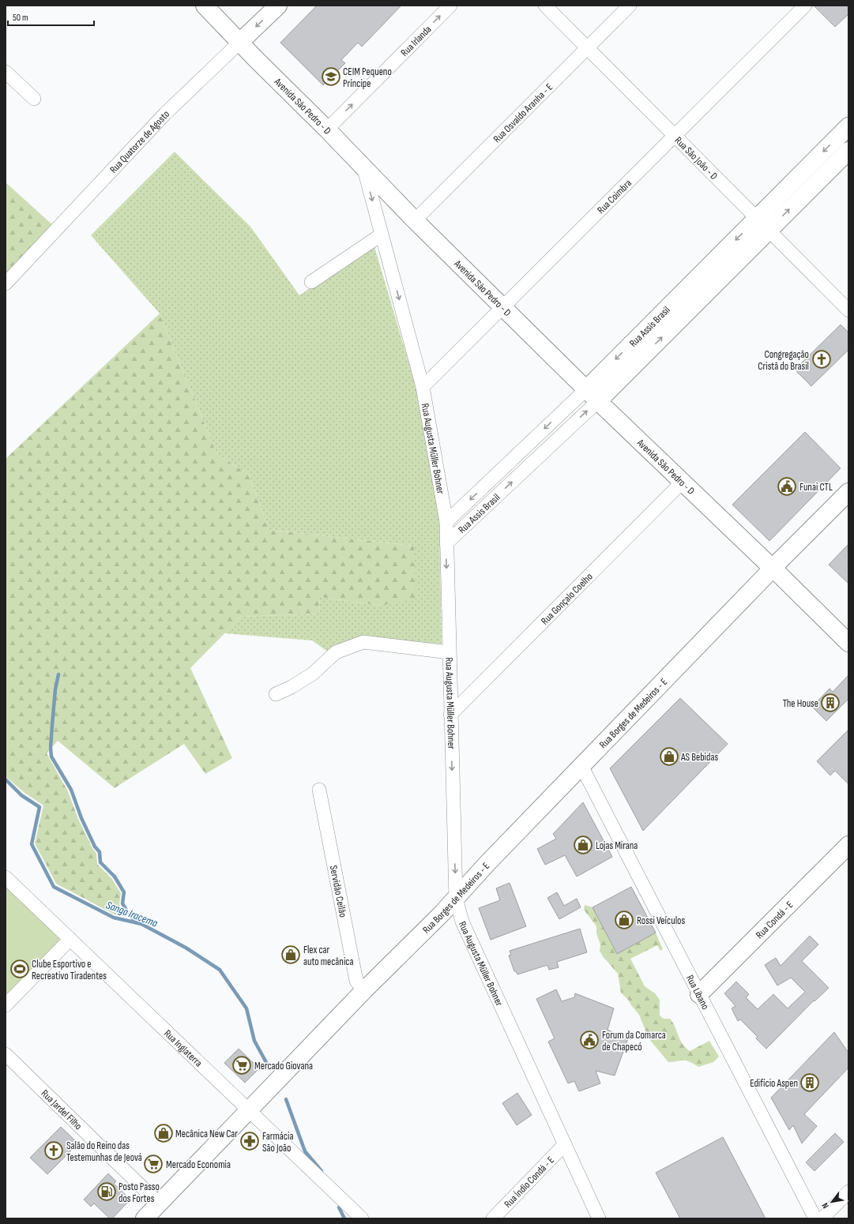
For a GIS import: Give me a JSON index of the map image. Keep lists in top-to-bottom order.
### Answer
{
  "streets": {
    "street": [
      "Rua Irlanda",
      "Avenida São Pedro - D",
      "Rua Osvaldo Aranha - E",
      "Rua Quatorze de Agosto",
      "Rua São João - D",
      "Rua Coimbra",
      "Rua Assis Brasil",
      "Rua Augusta Müller Bohner",
      "Rua Gonçalo Coelho",
      "Rua Borges de Medeiros - E",
      "Servidão Ceilão",
      "Rua Condá - E",
      "Rua Líbano",
      "Rua Inglaterra",
      "Rua Jardel Filho",
      "Rua Índio Condá - E"
    ]
  },
  "crossings": [
    ["Rua Irlanda", "Avenida São Pedro - D"],
    ["Avenida São Pedro - D", "Rua Osvaldo Aranha - E"],
    ["Avenida São Pedro - D", "Rua Quatorze de Agosto"],
    ["Avenida São Pedro - D", "Rua Coimbra"],
    ["Avenida São Pedro - D", "Rua Assis Brasil"],
    ["Avenida São Pedro - D", "Rua Augusta Müller Bohner"],
    ["Avenida São Pedro - D", "Rua Gonçalo Coelho"],
    ["Avenida São Pedro - D", "Rua Borges de Medeiros - E"],
    ["Rua Osvaldo Aranha - E", "Rua São João - D"],
    ["Rua São João - D", "Rua Coimbra"],
    ["Rua São João - D", "Rua Assis Brasil"],
    ["Rua Coimbra", "Rua Augusta Müller Bohner"],
    ["Rua Assis Brasil", "Rua Augusta Müller Bohner"],
    ["Rua Augusta Müller Bohner", "Rua Gonçalo Coelho"],
    ["Rua Augusta Müller Bohner", "Rua Borges de Medeiros - E"],
    ["Rua Augusta Müller Bohner", "Rua Índio Condá - E"],
    ["Rua Borges de Medeiros - E", "Servidão Ceilão"],
    ["Rua Borges de Medeiros - E", "Rua Líbano"],
    ["Rua Borges de Medeiros - E", "Rua Inglaterra"],
    ["Rua Borges de Medeiros - E", "Rua Jardel Filho"],
    ["Rua Condá - E", "Rua Líbano"]
  ],
  "one_way": ["Rua Irlanda", "Rua Augusta Müller Bohner"],
  "water": ["Sanga Iracema"],
  "places": {
    "school or university": ["CEIM Pequeno Príncipe"],
    "church": ["Congregação Cristã do Brasil", "Salão do Reino das Testemunhas de Jeová"],
    "public building": ["Funai CTL", "Forum da Comarca de Chapecó"],
    "building": ["The House", "Edifício Aspen"],
    "shop": [
      "AS Bebidas",
      "Lojas Mirana",
      "Rossi Veículos",
      "Flex car auto mecânica",
      "Mecânica New Car"
    ],
    "sports": ["Clube Esportivo e Recreativo Tiradentes"],
    "supermarket": ["Mercado Giovana", "Mercado Economia"],
    "pharmacy": ["Farmácia São João"],
    "fuel station": ["Posto Passo dos Fortes"]
  },
  "scale_bar": "50 m",
  "north": "bottom left"
}
